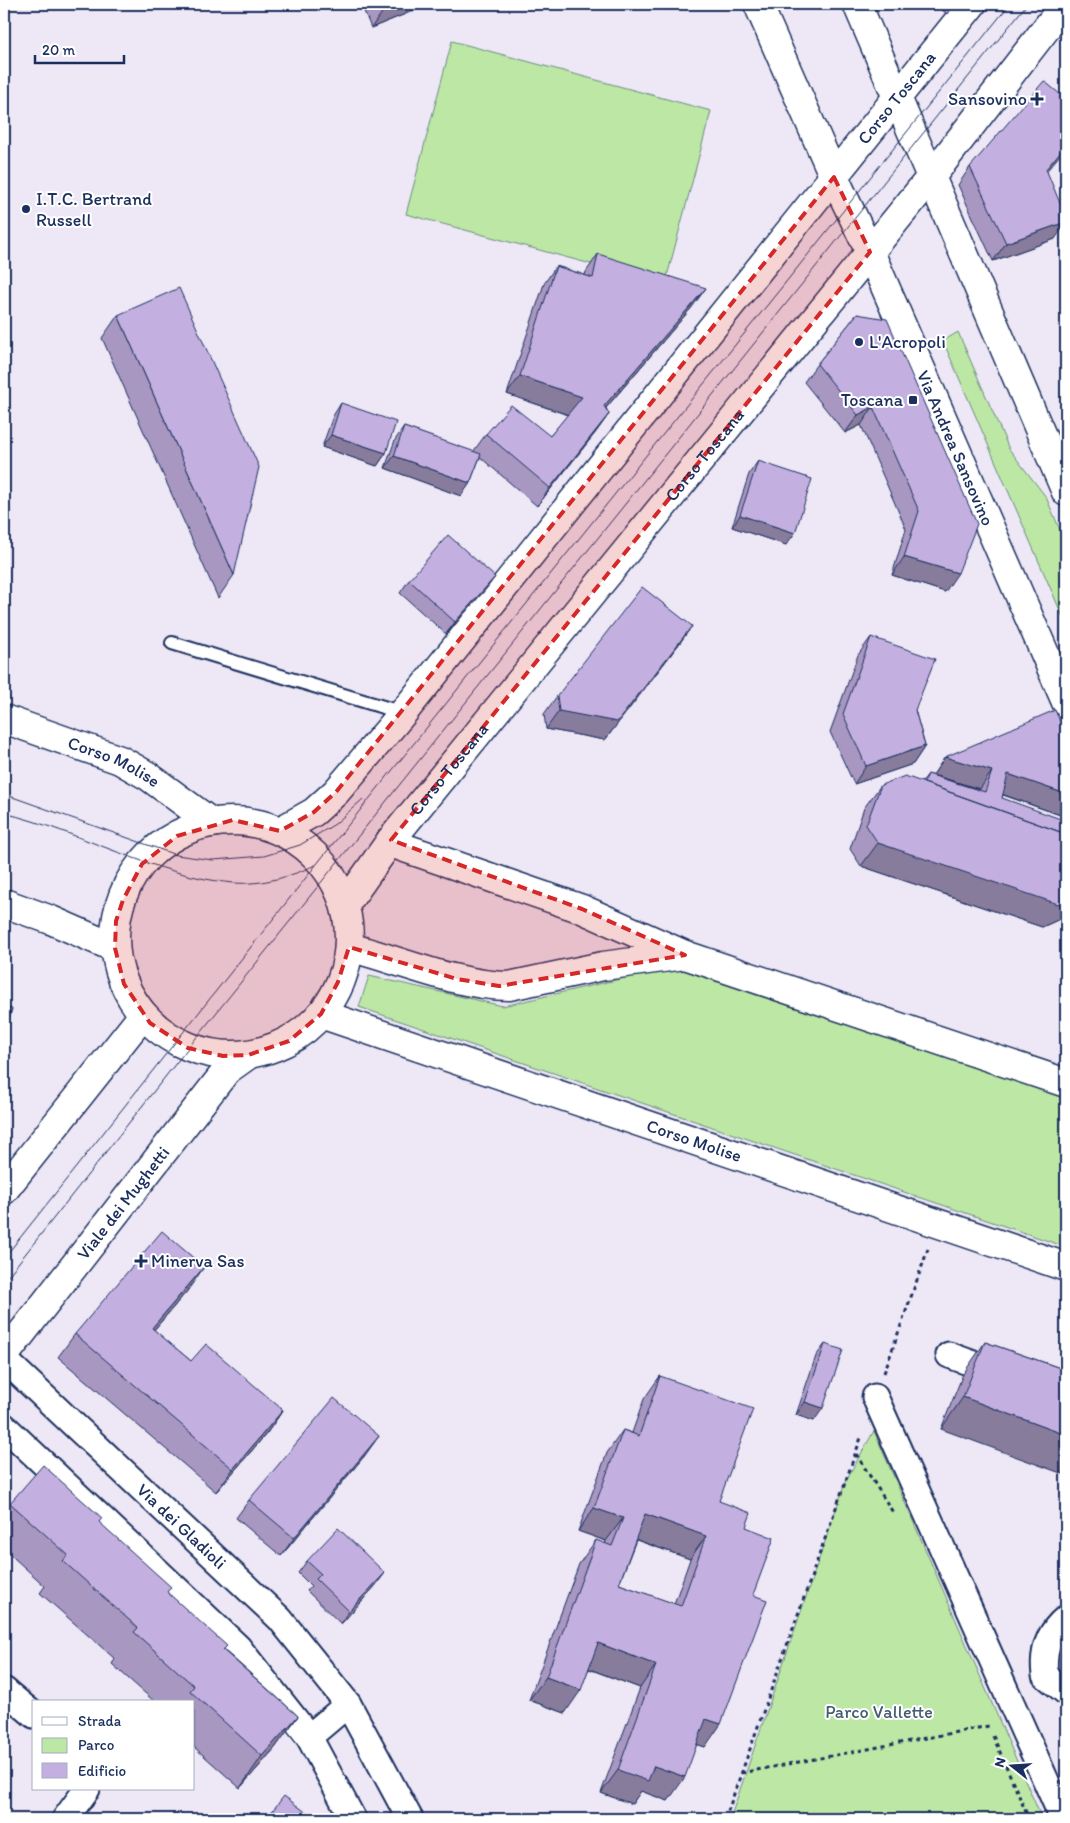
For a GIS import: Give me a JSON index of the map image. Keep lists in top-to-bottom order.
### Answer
{
  "streets": {
    "street": [
      "Corso Toscana",
      "Via Andrea Sansovino",
      "Corso Molise",
      "Viale dei Mughetti",
      "Via dei Gladioli"
    ]
  },
  "crossings": [
    ["Corso Toscana", "Via Andrea Sansovino"],
    ["Viale dei Mughetti", "Via dei Gladioli"]
  ],
  "parks": ["Parco Vallette"],
  "places": {
    "health": ["Sansovino", "Minerva Sas"],
    "other": ["I.T.C. Bertrand Russell", "L'Acropoli"],
    "transit": ["Toscana"]
  },
  "legend": ["Strada", "Parco", "Edificio"],
  "scale_bar": "20 m",
  "north": "left"
}
